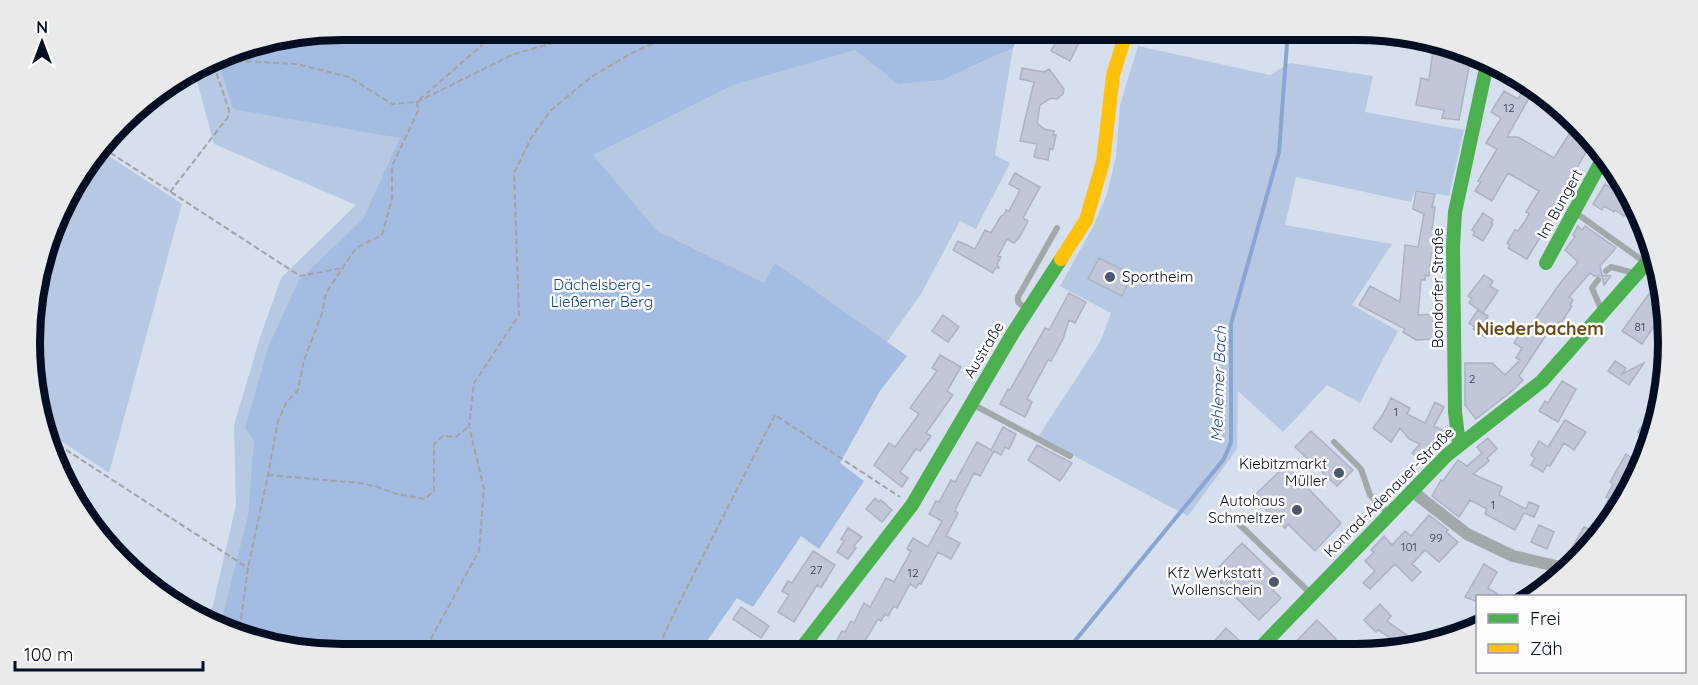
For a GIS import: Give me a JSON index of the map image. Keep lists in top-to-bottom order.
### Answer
{
  "streets": {
    "street": [
      "Im Bungert",
      "Bondorfer Straße",
      "Austraße",
      "Konrad-Adenauer-Straße"
    ]
  },
  "crossings": [
    ["Bondorfer Straße", "Konrad-Adenauer-Straße"]
  ],
  "districts": ["Niederbachem"],
  "water": ["Mehlemer Bach"],
  "parks": ["Dächelsberg - Ließemer Berg"],
  "places": [
    "Sportheim",
    "Kiebitzmarkt Müller",
    "Autohaus Schmeltzer",
    "Kfz Werkstatt Wollenschein"
  ],
  "house_numbers": [
    "12",
    "81",
    "2",
    "1",
    "1",
    "99",
    "101",
    "27",
    "12"
  ],
  "legend": ["Frei", "Zäh"],
  "scale_bar": "100 m",
  "north": "top"
}
